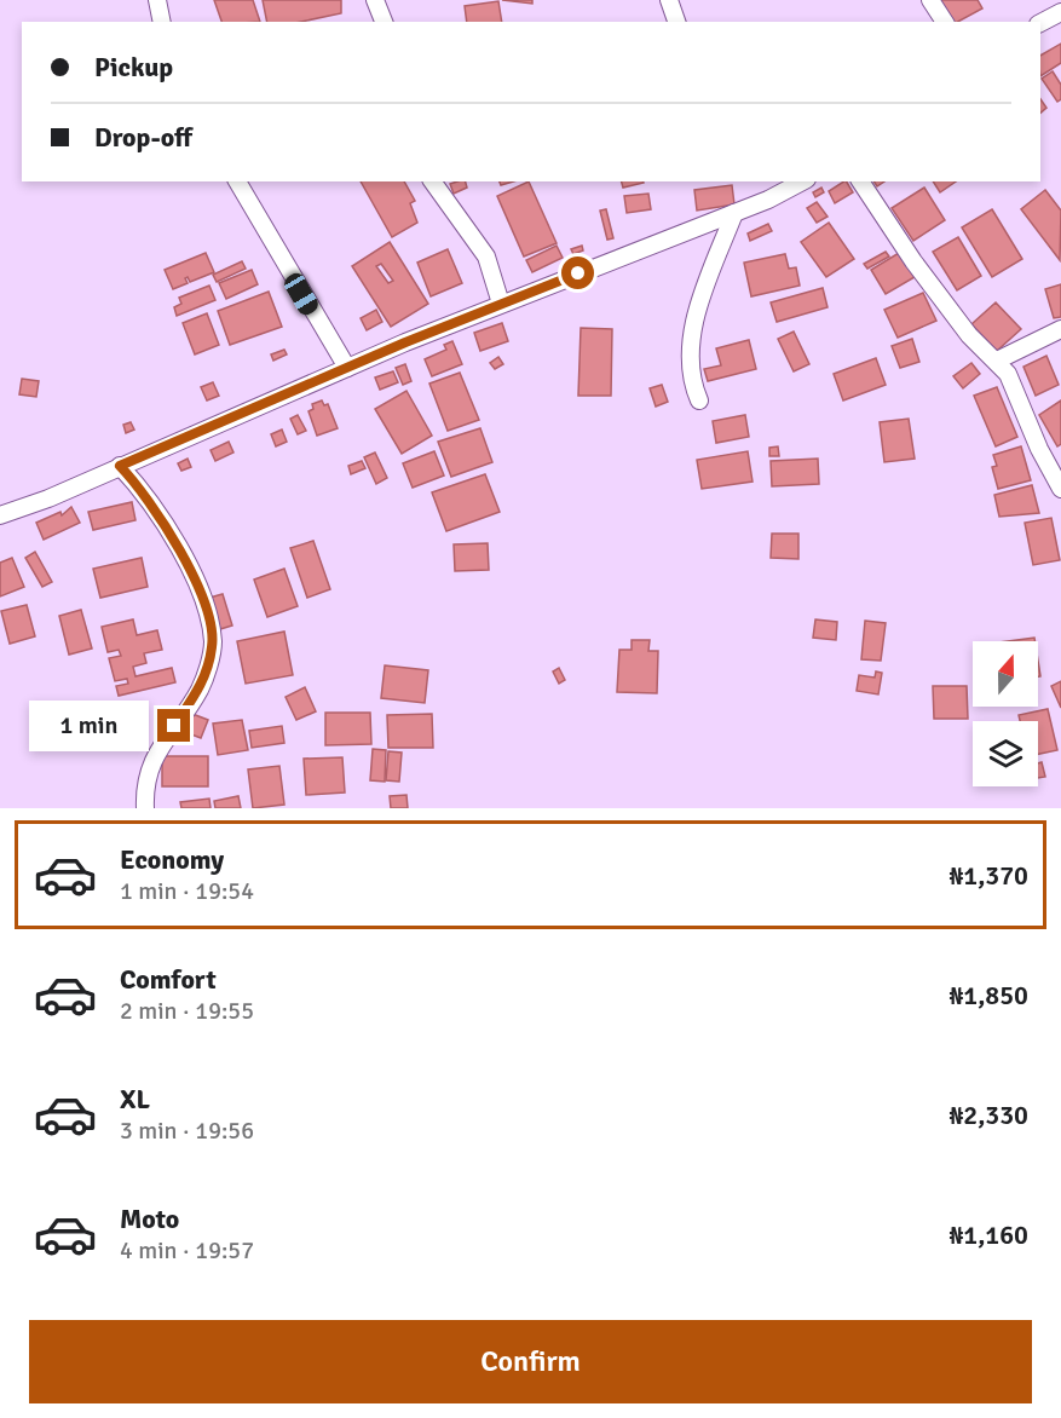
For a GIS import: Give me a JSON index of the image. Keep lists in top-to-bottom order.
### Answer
{
  "north": "top",
  "page": {
    "banner": ["Pickup", "Drop-off"],
    "bubble": "1 min",
    "list": [
      {
        "name": "Economy",
        "note": "1 min · 19:54",
        "value": "₦1,370"
      },
      {
        "name": "Comfort",
        "note": "2 min · 19:55",
        "value": "₦1,850"
      },
      {
        "name": "XL",
        "note": "3 min · 19:56",
        "value": "₦2,330"
      },
      {
        "name": "Moto",
        "note": "4 min · 19:57",
        "value": "₦1,160"
      }
    ],
    "buttons": "Confirm"
  }
}
